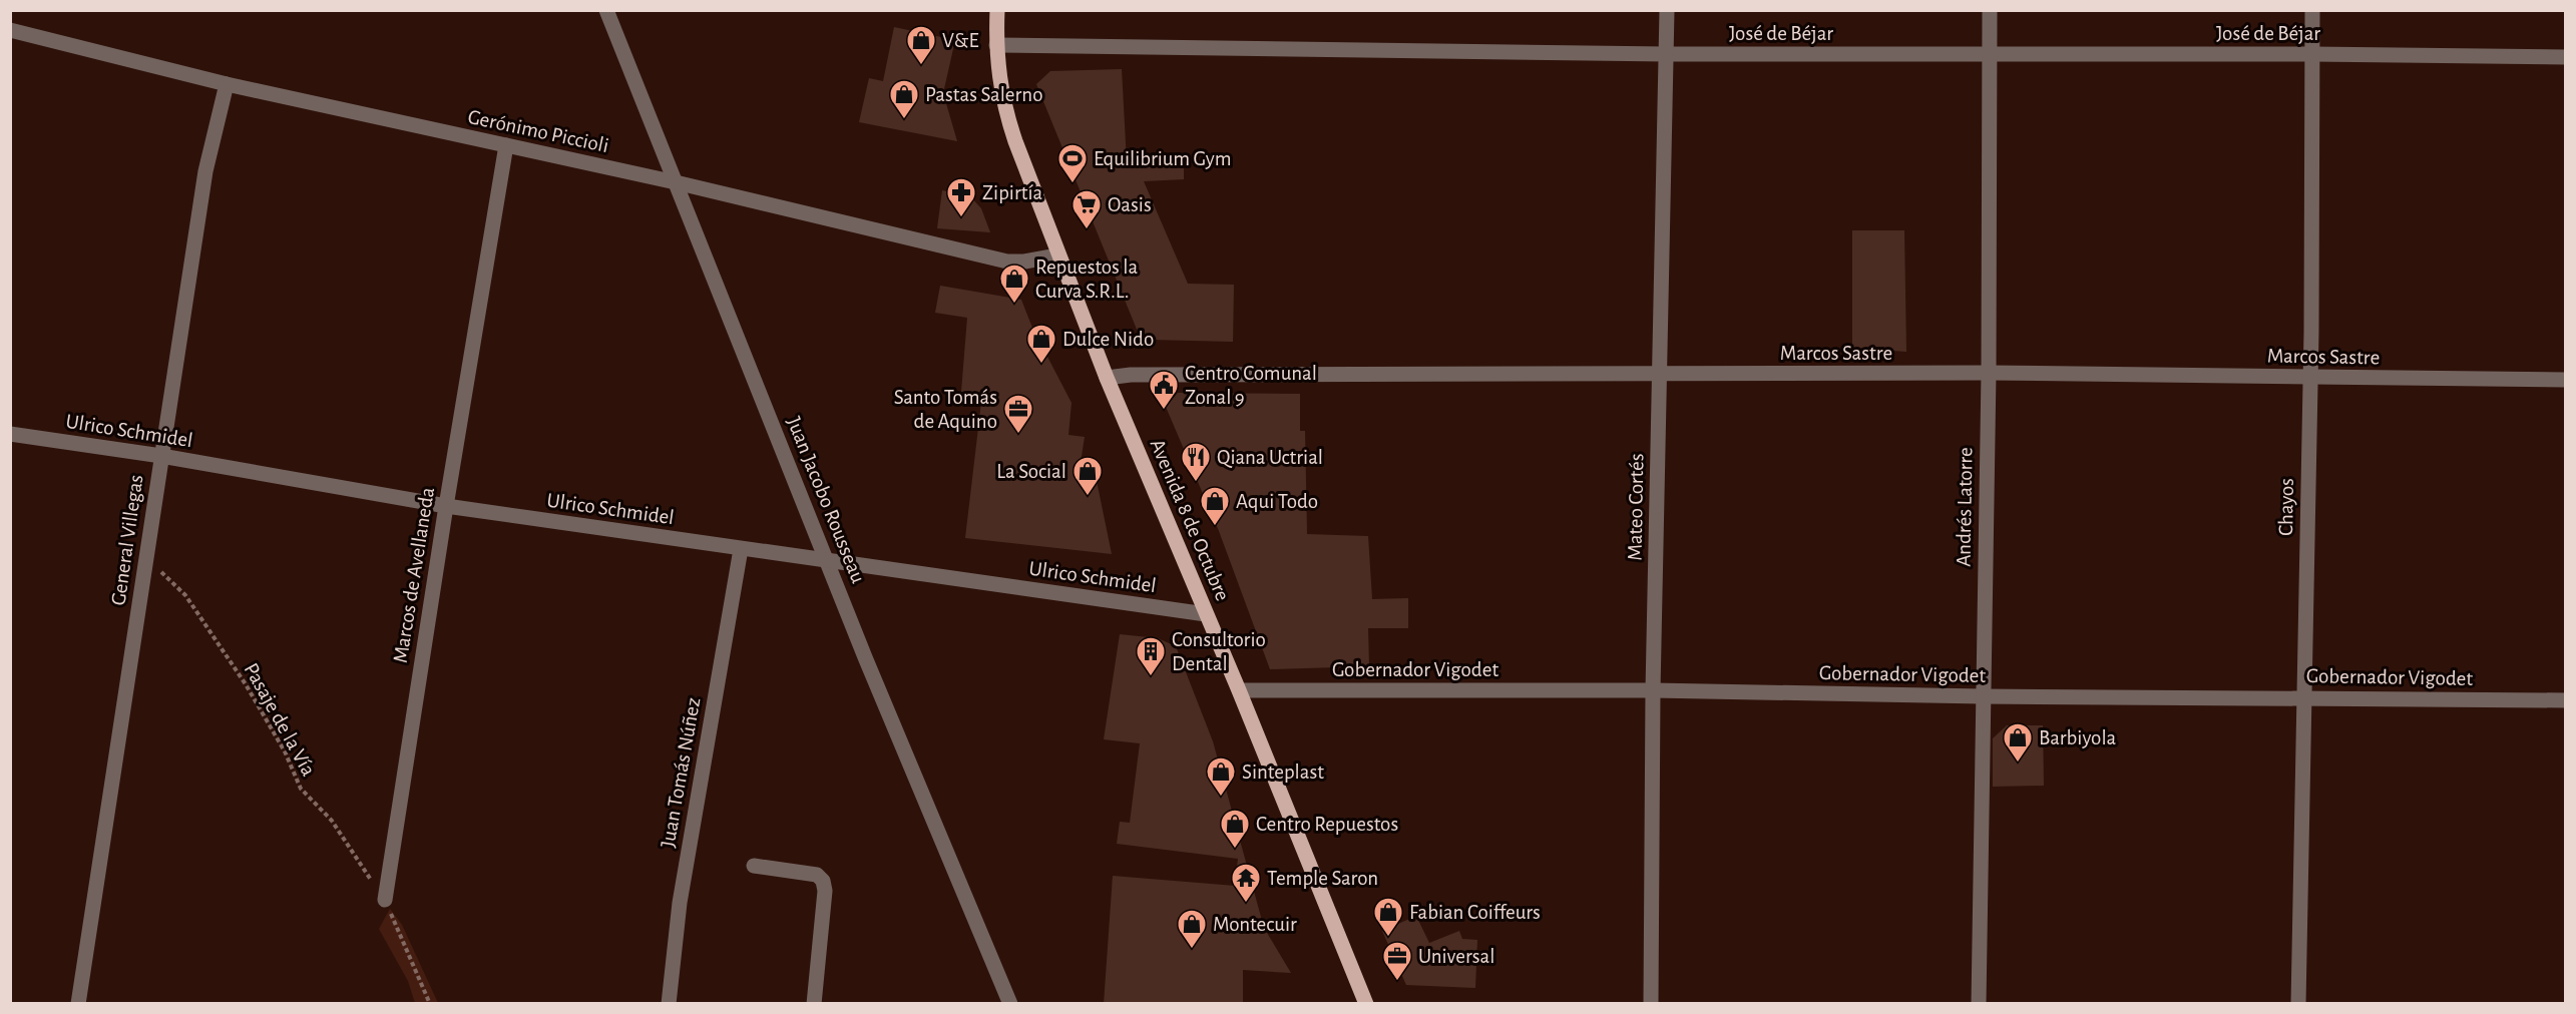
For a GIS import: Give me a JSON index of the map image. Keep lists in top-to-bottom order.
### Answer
{
  "streets": {
    "main road": ["Avenida 8 de Octubre"],
    "street": [
      "José de Béjar",
      "Gerónimo Piccioli",
      "Marcos Sastre",
      "Ulrico Schmidel",
      "Juan Jacobo Rousseau",
      "Mateo Cortés",
      "Andrés Latorre",
      "Chayos",
      "General Villegas",
      "Marcos de Avellaneda",
      "Gobernador Vigodet",
      "Juan Tomás Núñez"
    ],
    "path": ["Pasaje de la Vía"]
  },
  "crossings": [
    ["José de Béjar", "Mateo Cortés"],
    ["José de Béjar", "Andrés Latorre"],
    ["José de Béjar", "Chayos"],
    ["José de Béjar", "Avenida 8 de Octubre"],
    ["Gerónimo Piccioli", "Juan Jacobo Rousseau"],
    ["Gerónimo Piccioli", "Avenida 8 de Octubre"],
    ["Gerónimo Piccioli", "General Villegas"],
    ["Gerónimo Piccioli", "Marcos de Avellaneda"],
    ["Marcos Sastre", "Mateo Cortés"],
    ["Marcos Sastre", "Andrés Latorre"],
    ["Marcos Sastre", "Chayos"],
    ["Marcos Sastre", "Avenida 8 de Octubre"],
    ["Ulrico Schmidel", "Juan Jacobo Rousseau"],
    ["Ulrico Schmidel", "Avenida 8 de Octubre"],
    ["Ulrico Schmidel", "General Villegas"],
    ["Ulrico Schmidel", "Marcos de Avellaneda"],
    ["Ulrico Schmidel", "Juan Tomás Núñez"],
    ["Mateo Cortés", "Gobernador Vigodet"],
    ["Andrés Latorre", "Gobernador Vigodet"],
    ["Chayos", "Gobernador Vigodet"],
    ["Avenida 8 de Octubre", "Gobernador Vigodet"],
    ["General Villegas", "Pasaje de la Vía"],
    ["Marcos de Avellaneda", "Pasaje de la Vía"]
  ],
  "places": {
    "shop": [
      "V&E",
      "Pastas Salerno",
      "Repuestos la Curva S.R.L.",
      "Dulce Nido",
      "La Social",
      "Aqui Todo",
      "Barbiyola",
      "Sinteplast",
      "Centro Repuestos",
      "Fabian Coiffeurs",
      "Montecuir"
    ],
    "sports": ["Equilibrium Gym"],
    "pharmacy": ["Zipirtía"],
    "supermarket": ["Oasis"],
    "public building": ["Centro Comunal Zonal 9"],
    "office": ["Santo Tomás de Aquino", "Universal"],
    "restaurant": ["Qiana Uctrial"],
    "building": ["Consultorio Dental"],
    "temple": ["Temple Saron"]
  }
}
